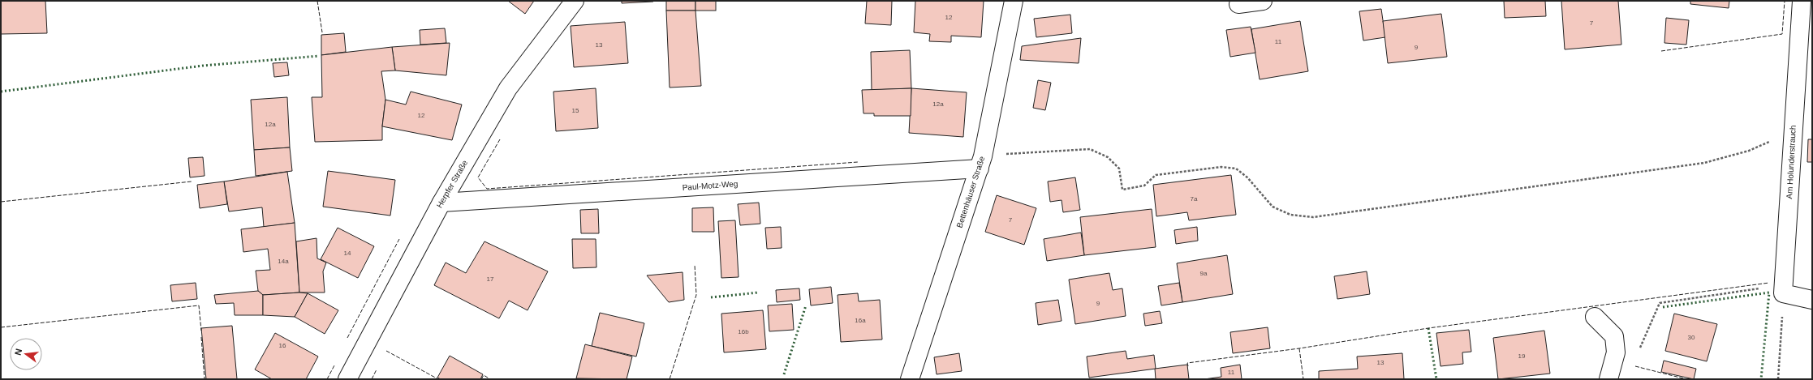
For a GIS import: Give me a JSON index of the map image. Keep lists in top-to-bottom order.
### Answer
{
  "streets": {
    "street": [
      "Am Holunderstrauch",
      "Herpfer Straße",
      "Paul-Motz-Weg",
      "Bettenhäuser Straße"
    ]
  },
  "crossings": [
    ["Herpfer Straße", "Paul-Motz-Weg"],
    ["Paul-Motz-Weg", "Bettenhäuser Straße"]
  ],
  "house_numbers": [
    "12",
    "7",
    "11",
    "13",
    "9",
    "12a",
    "15",
    "12",
    "12a",
    "7a",
    "7",
    "14",
    "14a",
    "9a",
    "17",
    "9",
    "16a",
    "16b",
    "30",
    "16",
    "19",
    "13",
    "11"
  ],
  "north": "left"
}
